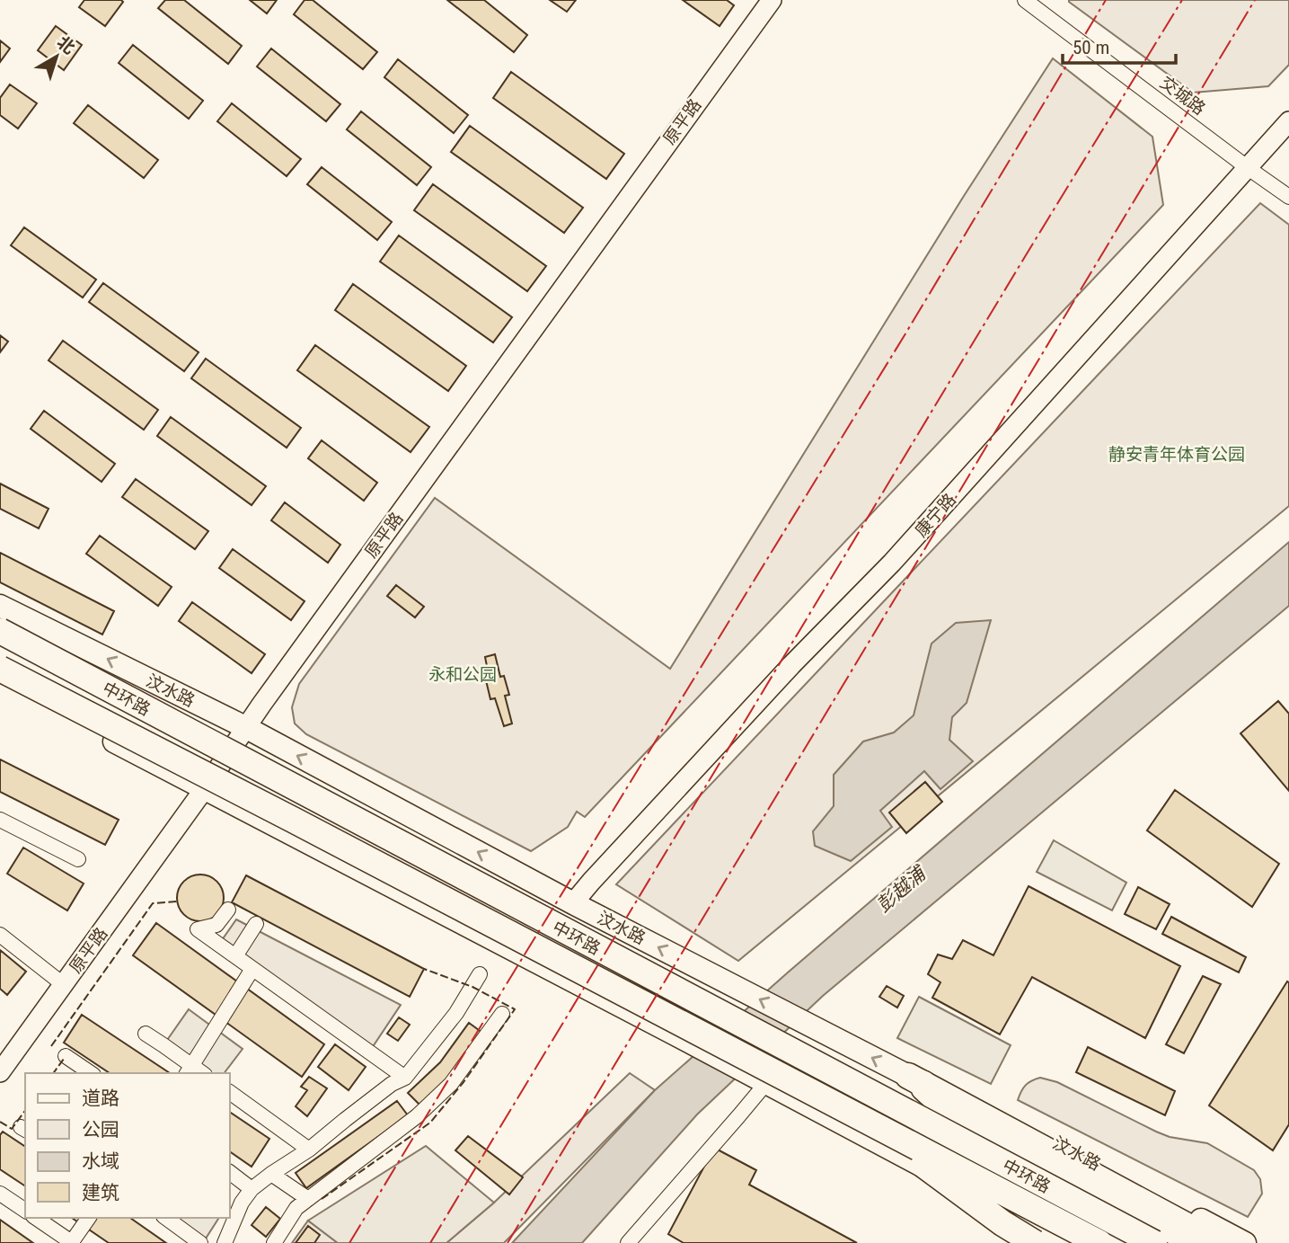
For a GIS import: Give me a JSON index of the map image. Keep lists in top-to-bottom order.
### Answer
{
  "streets": {
    "highway": ["中环路"],
    "main road": ["汶水路"],
    "street": ["交城路", "原平路", "康宁路"]
  },
  "crossings": [
    ["交城路", "康宁路"],
    ["原平路", "汶水路"],
    ["康宁路", "汶水路"]
  ],
  "water": ["彭越浦"],
  "parks": ["静安青年体育公园", "永和公园"],
  "legend": [
    "道路",
    "公园",
    "水域",
    "建筑"
  ],
  "scale_bar": "50 m",
  "north": "top right"
}
